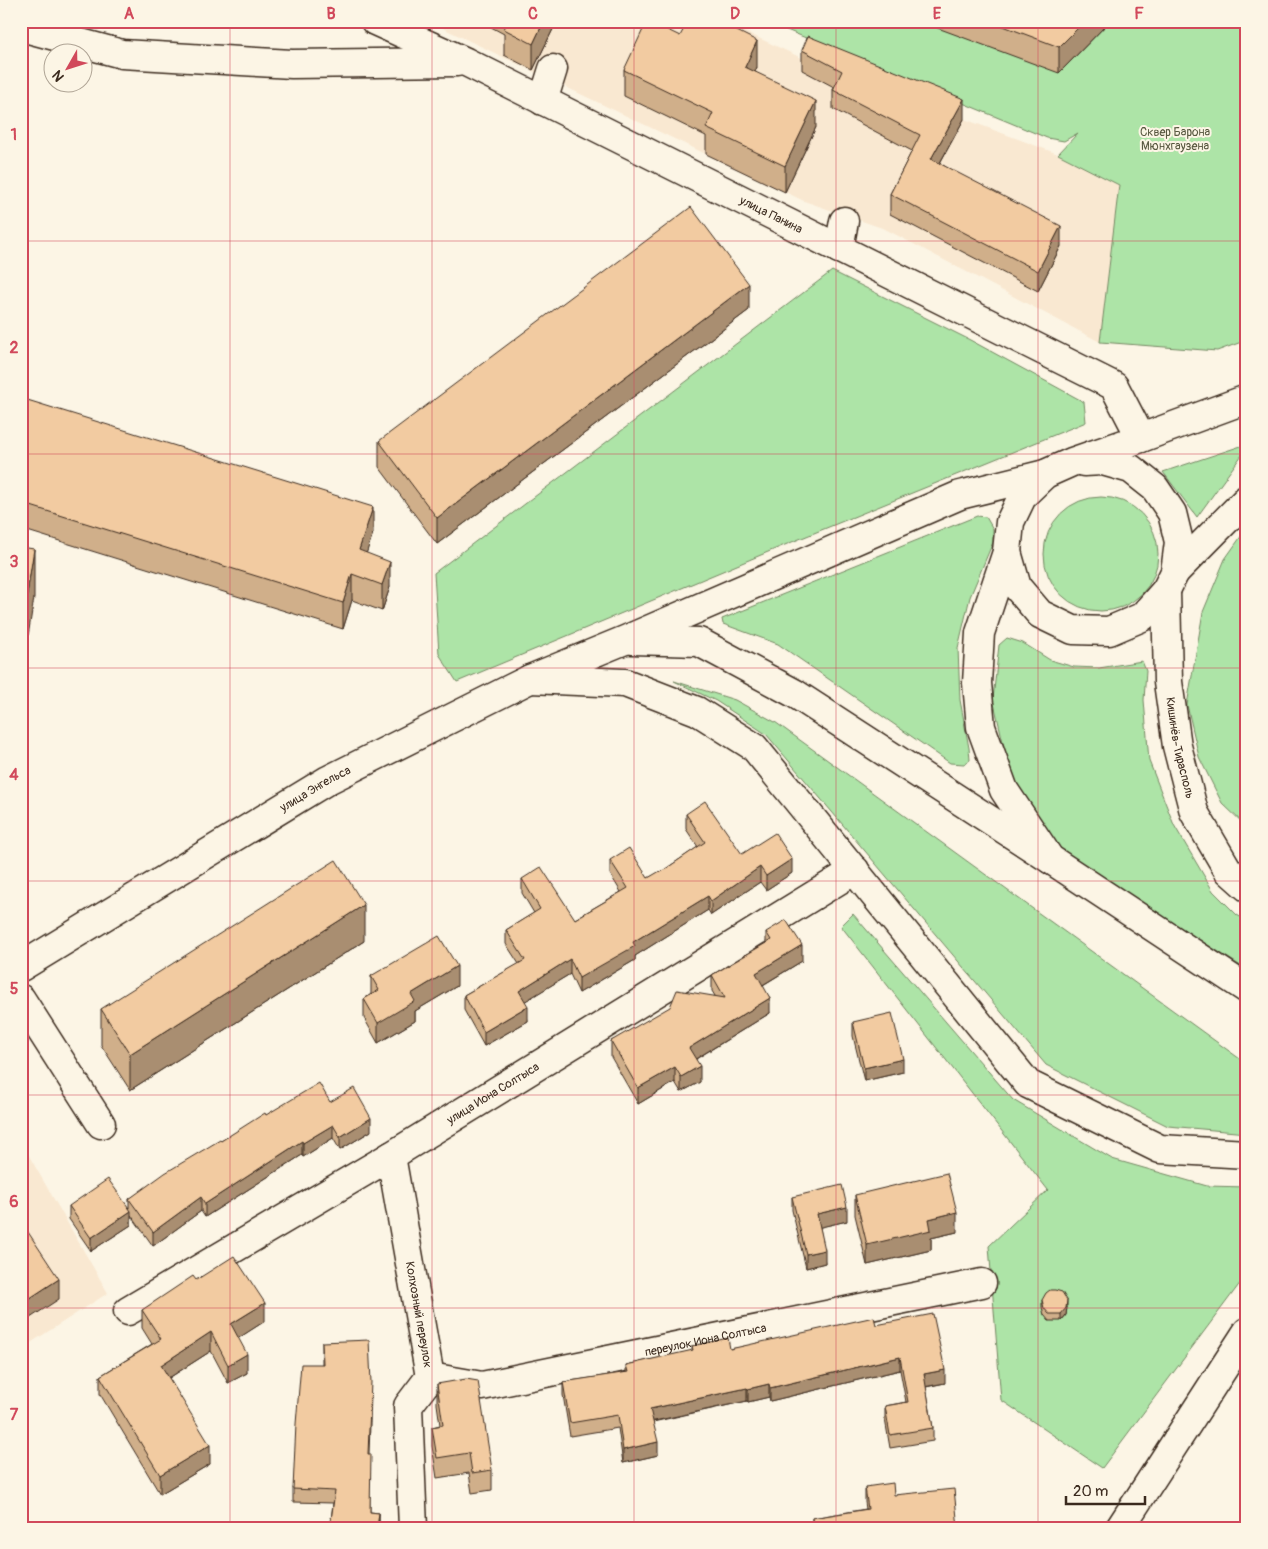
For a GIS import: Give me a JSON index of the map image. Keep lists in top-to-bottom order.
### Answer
{
  "streets": {
    "street": [
      "улица Панина",
      "Кишинёв-Тирасполь",
      "улица Энгельса",
      "улица Иона Солтыса",
      "Колхозный переулок",
      "переулок Иона Солтыса"
    ]
  },
  "crossings": [
    ["Кишинёв-Тирасполь", "улица Энгельса"],
    ["улица Иона Солтыса", "Колхозный переулок"],
    ["Колхозный переулок", "переулок Иона Солтыса"]
  ],
  "parks": ["Сквер Барона Мюнхгаузена"],
  "scale_bar": "20 m",
  "north": "bottom left",
  "grid": {
    "columns": [
      "A",
      "B",
      "C",
      "D",
      "E",
      "F"
    ],
    "rows": [
      "1",
      "2",
      "3",
      "4",
      "5",
      "6",
      "7"
    ]
  }
}
